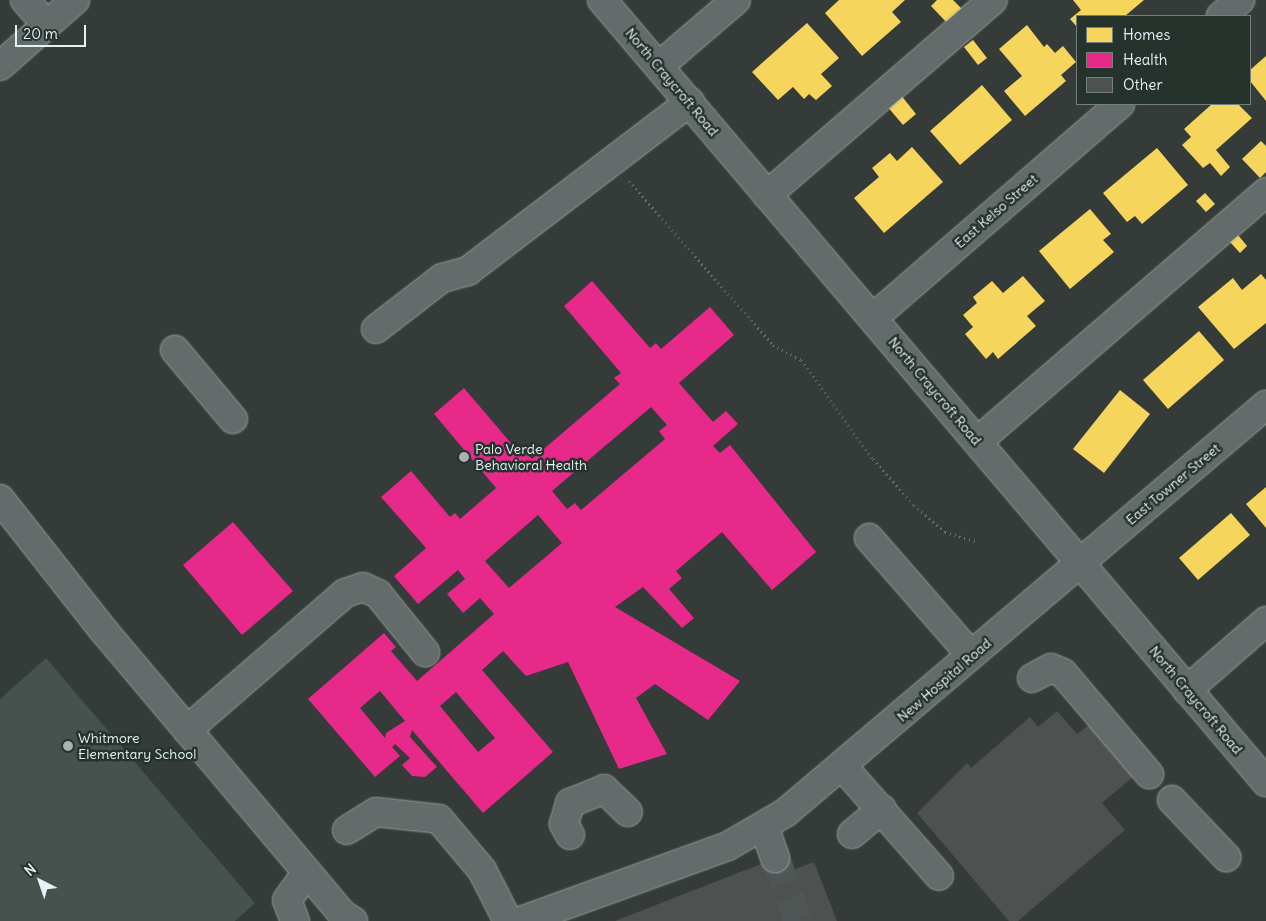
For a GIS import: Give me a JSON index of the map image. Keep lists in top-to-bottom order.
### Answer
{
  "streets": {
    "street": [
      "North Craycroft Road",
      "East Kelso Street",
      "East Towner Street",
      "New Hospital Road"
    ]
  },
  "crossings": [
    ["North Craycroft Road", "East Kelso Street"],
    ["North Craycroft Road", "East Towner Street"],
    ["North Craycroft Road", "New Hospital Road"],
    ["East Towner Street", "New Hospital Road"]
  ],
  "places": ["Palo Verde Behavioral Health", "Whitmore Elementary School"],
  "legend": ["Homes", "Health", "Other"],
  "scale_bar": "20 m",
  "north": "top left"
}
